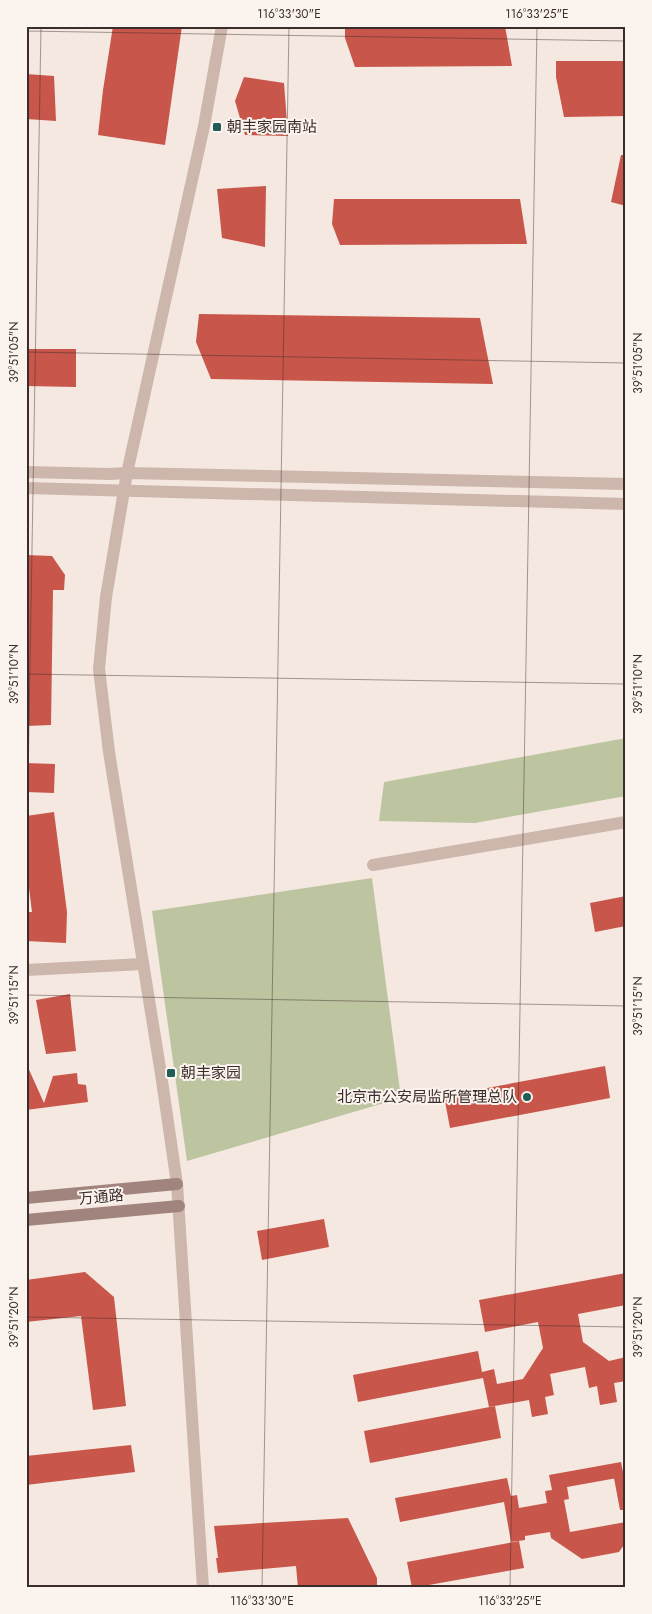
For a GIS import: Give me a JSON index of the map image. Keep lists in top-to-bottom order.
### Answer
{
  "streets": {
    "main road": ["万通路"]
  },
  "places": {
    "transit": ["朝丰家园南站", "朝丰家园"],
    "other": ["北京市公安局监所管理总队"]
  },
  "coordinates": [
    "116°33'30\"E",
    "116°33'25\"E",
    "39°51'05\"N",
    "39°51'10\"N",
    "39°51'15\"N",
    "39°51'20\"N"
  ]
}
